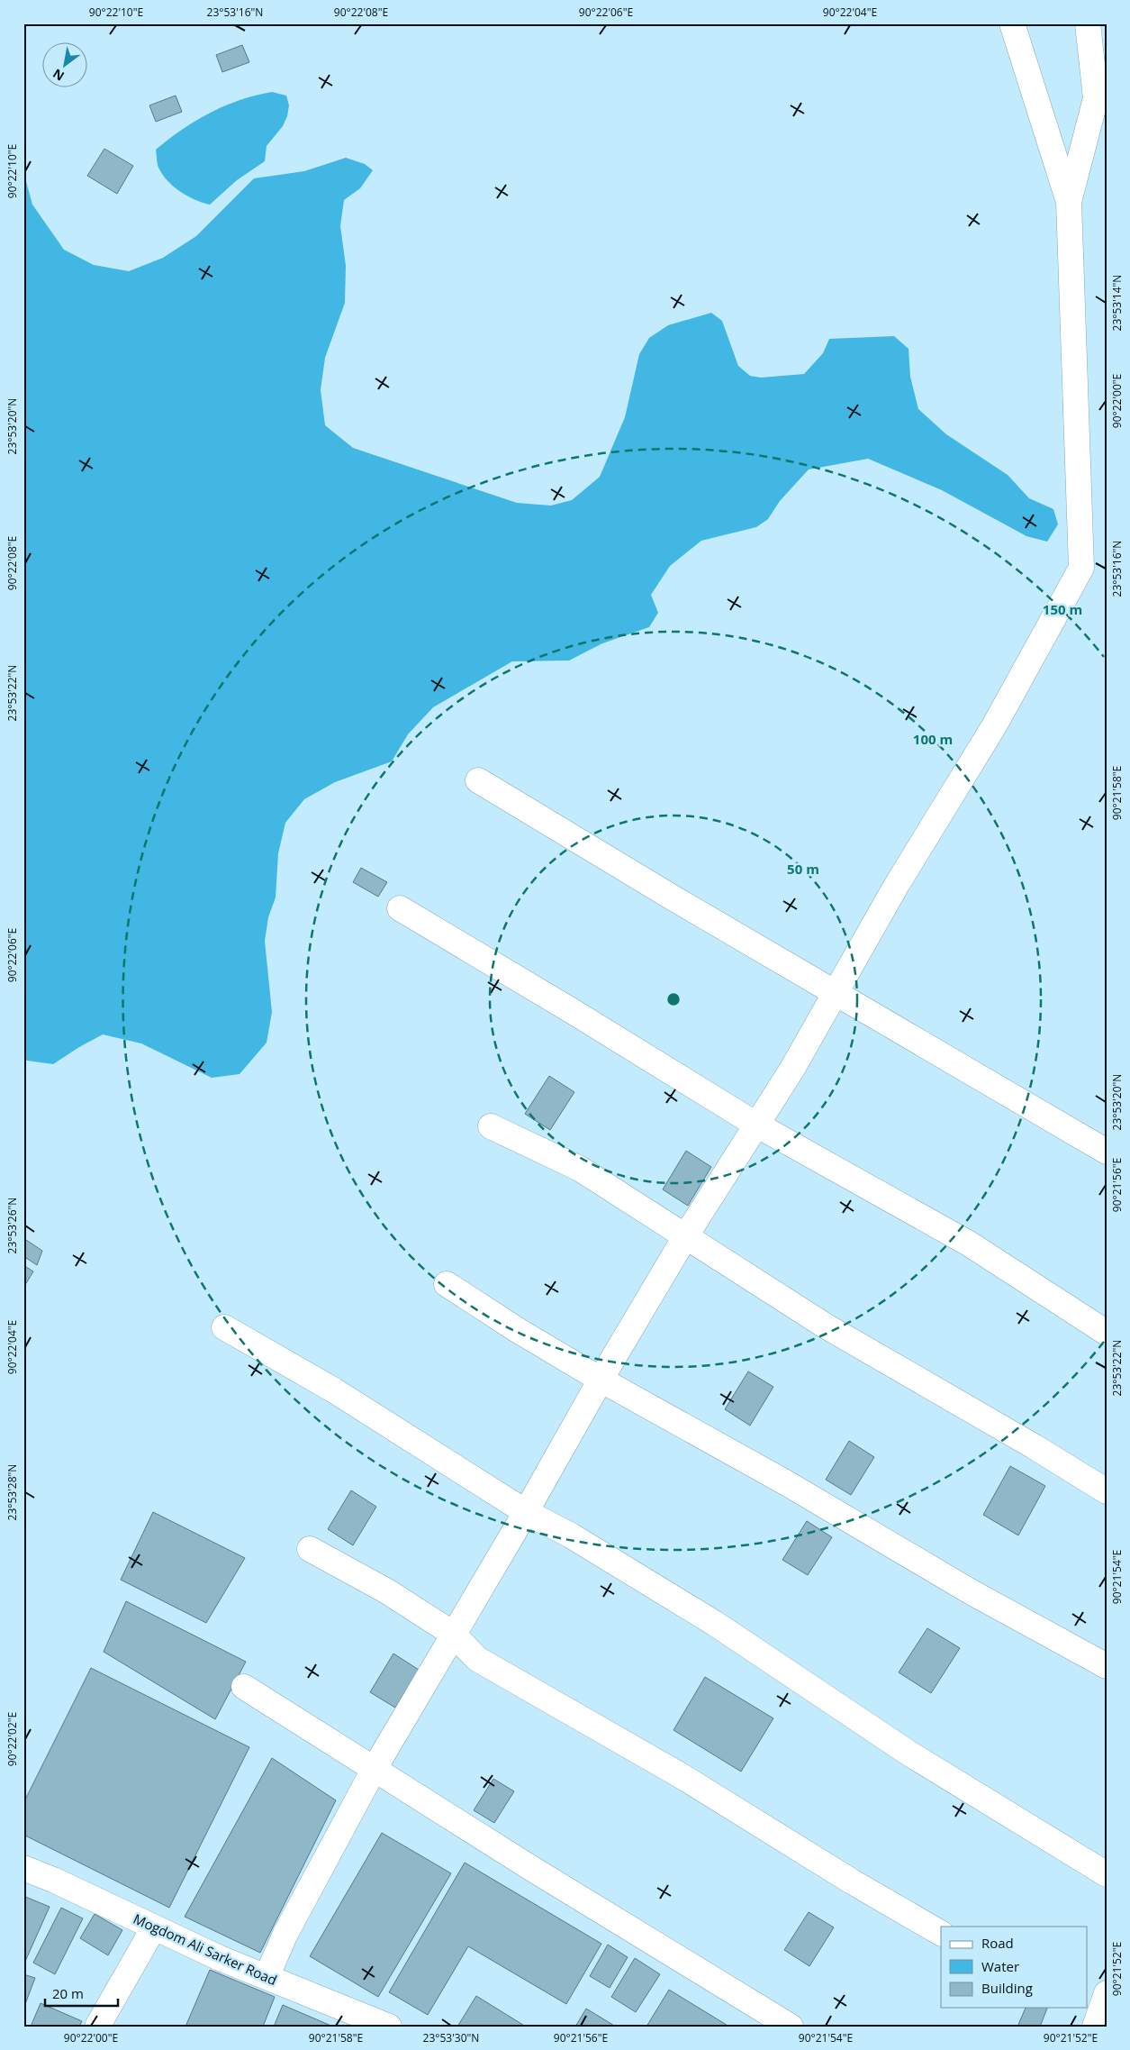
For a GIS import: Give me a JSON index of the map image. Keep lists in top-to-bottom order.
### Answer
{
  "streets": {
    "street": ["Mogdom Ali Sarker Road"]
  },
  "legend": ["Road", "Water", "Building"],
  "scale_bar": "20 m",
  "north": "bottom left",
  "coordinates": [
    "90°22'10\"E",
    "23°53'16\"N",
    "90°22'08\"E",
    "90°22'06\"E",
    "90°22'04\"E",
    "23°53'14\"N",
    "90°22'00\"E",
    "23°53'20\"N",
    "23°53'22\"N",
    "90°21'58\"E",
    "90°21'56\"E",
    "23°53'26\"N",
    "23°53'28\"N",
    "90°21'54\"E",
    "90°22'02\"E",
    "90°21'52\"E",
    "23°53'30\"N"
  ],
  "rings": ["150 m", "100 m", "50 m"]
}
